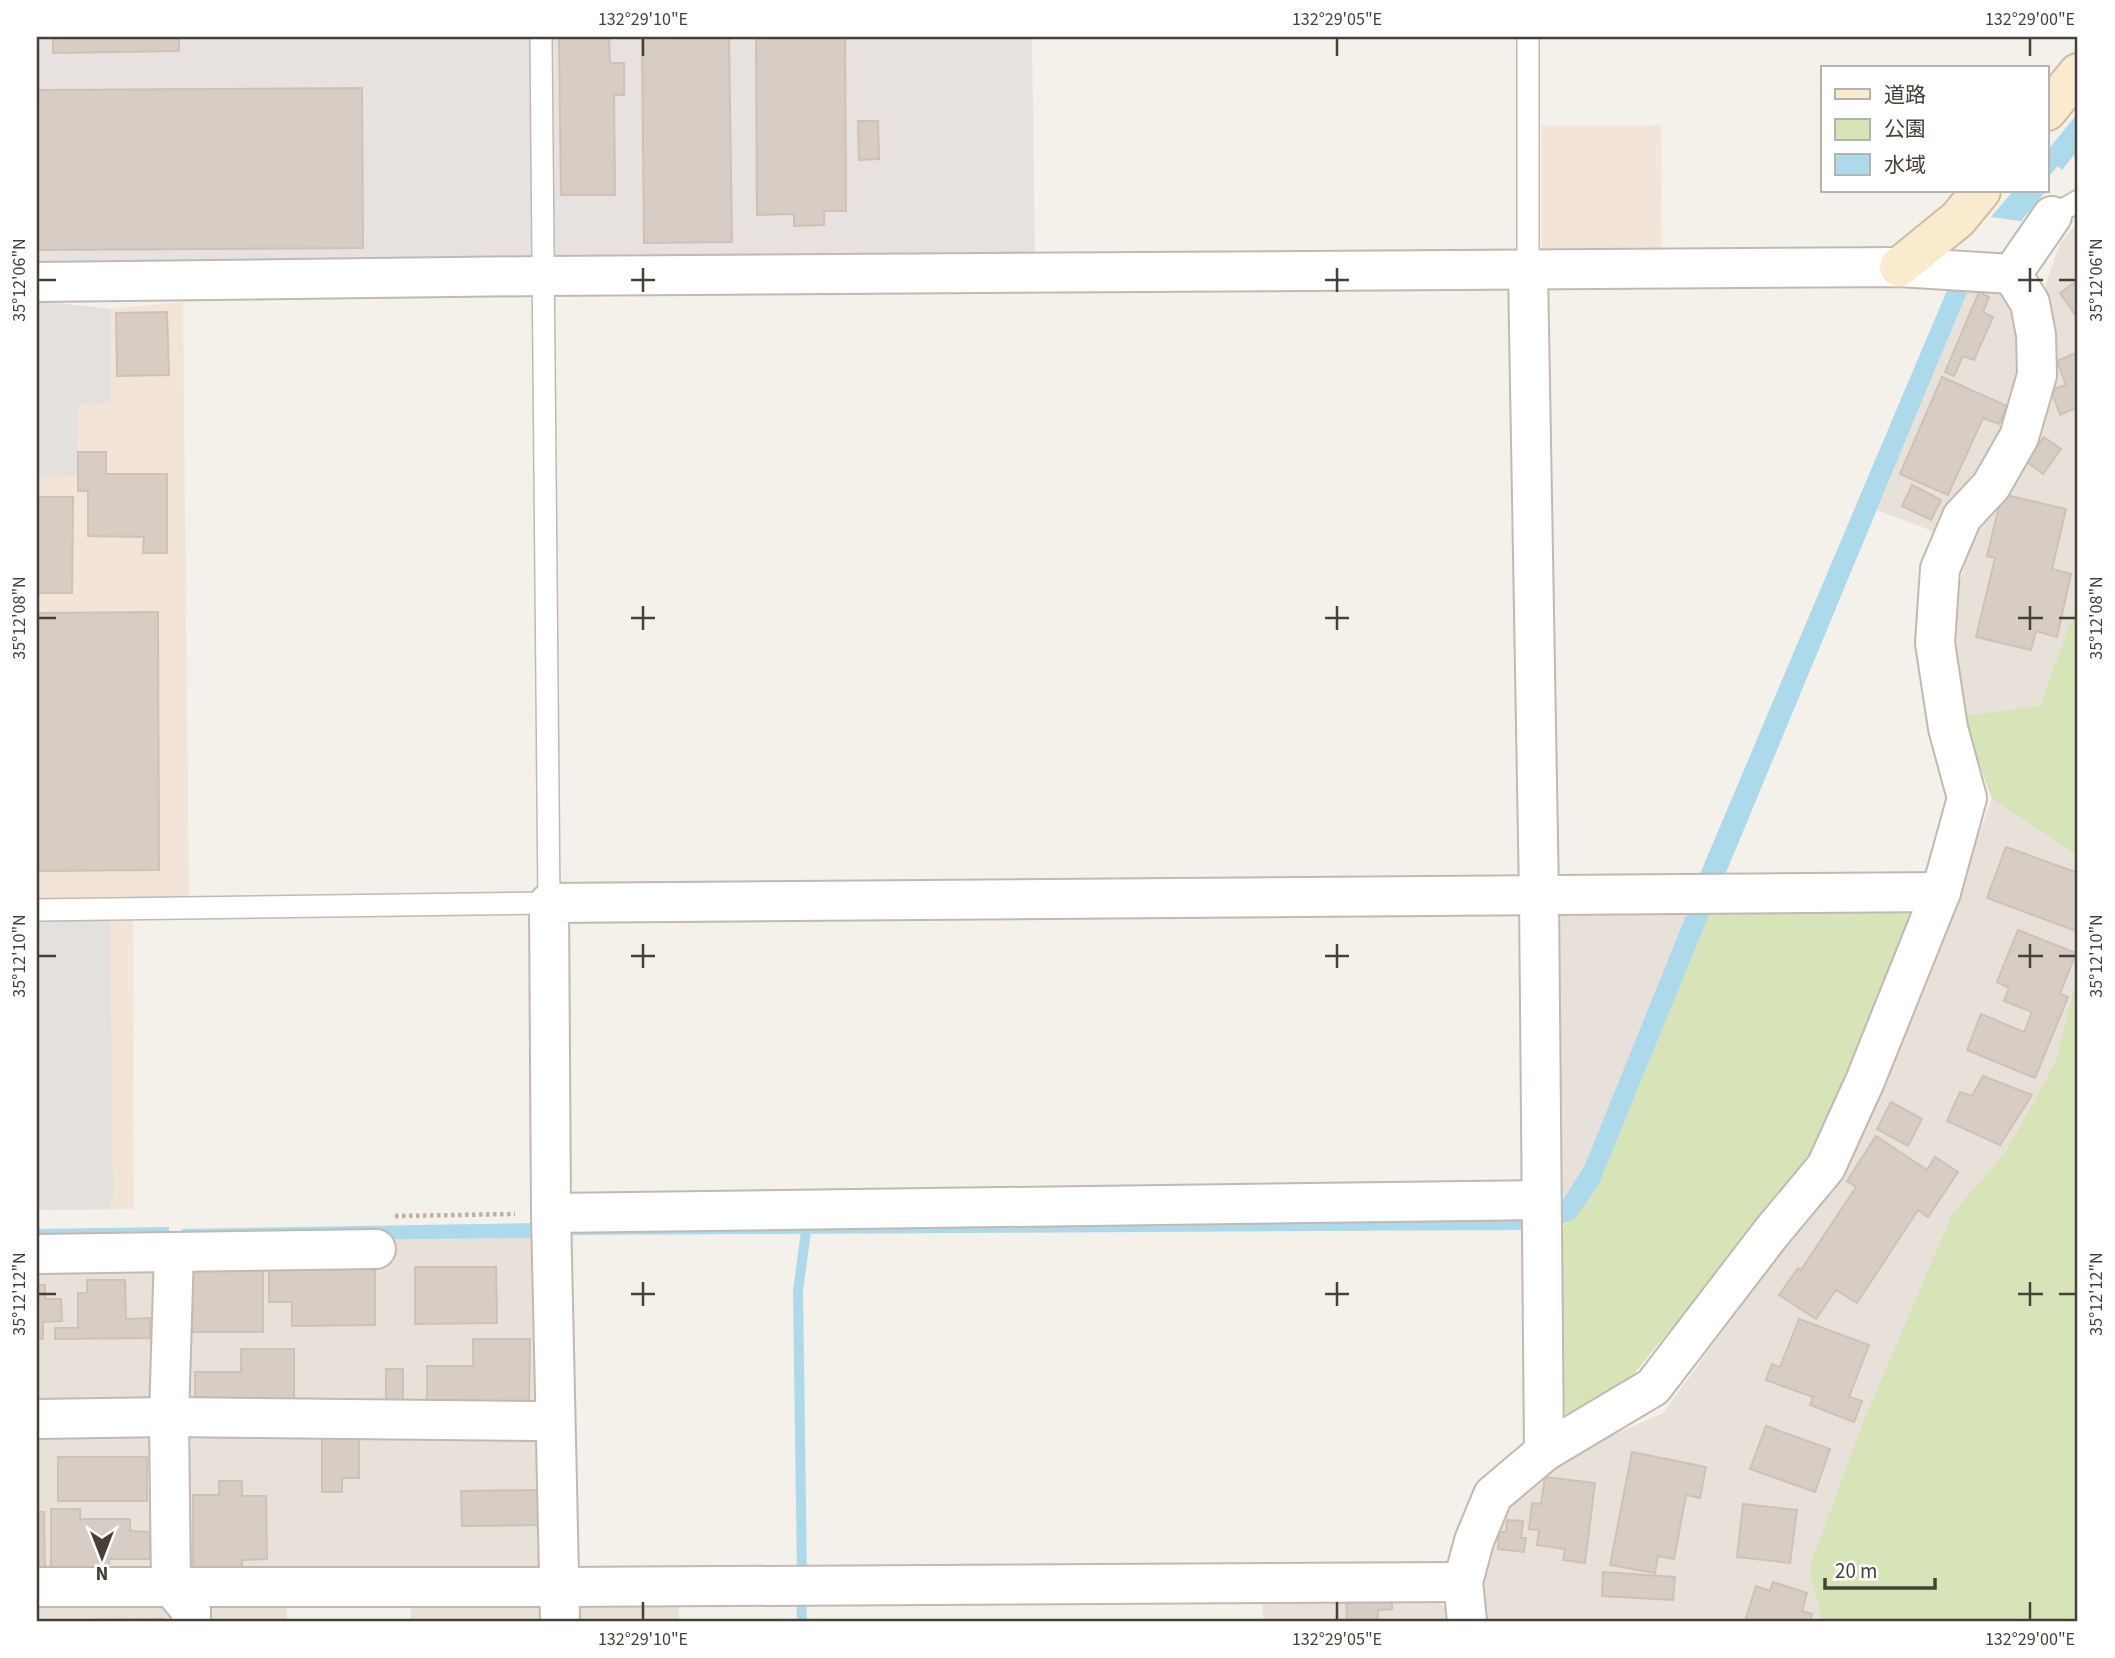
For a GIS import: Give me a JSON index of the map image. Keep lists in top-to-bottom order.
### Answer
{
  "legend": ["道路", "公園", "水域"],
  "scale_bar": "20 m",
  "north": "bottom",
  "coordinates": [
    "132°29'10\"E",
    "132°29'05\"E",
    "132°29'00\"E",
    "35°12'06\"N",
    "35°12'08\"N",
    "35°12'10\"N",
    "35°12'12\"N"
  ]
}
